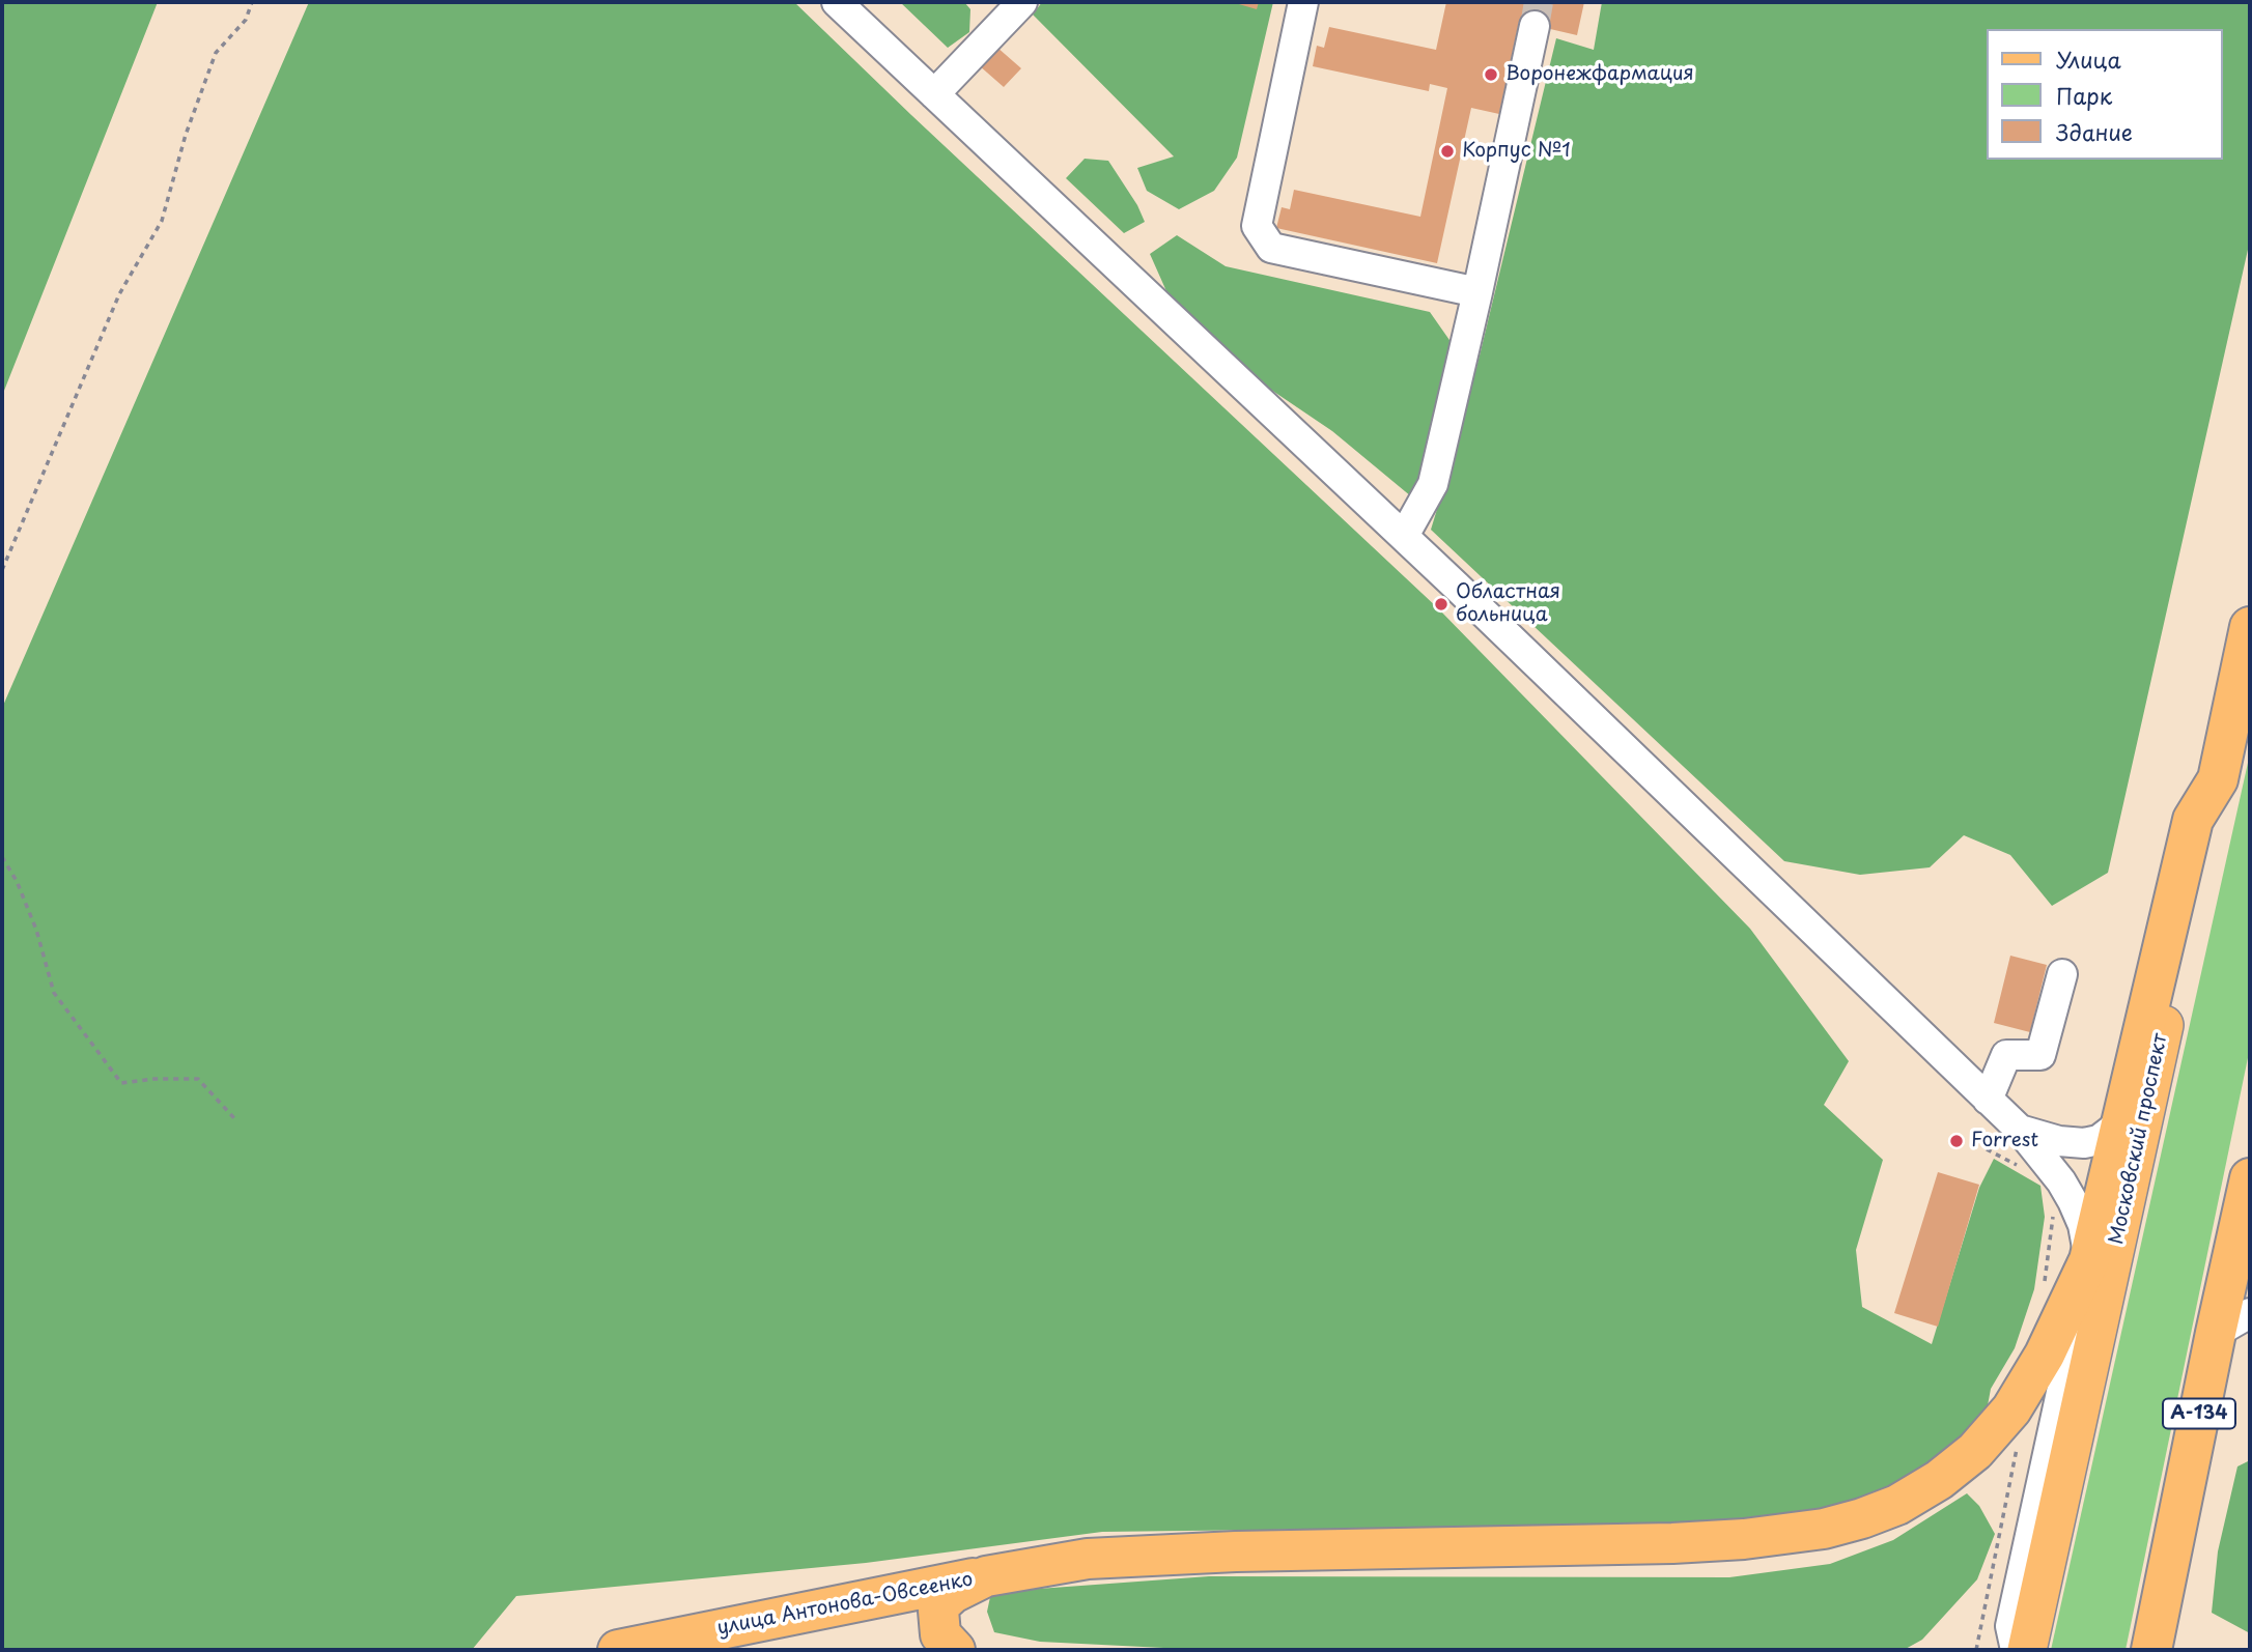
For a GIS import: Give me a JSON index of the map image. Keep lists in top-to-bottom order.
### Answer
{
  "streets": {
    "highway": ["Московский проспект", "А-134", "улица Антонова-Овсеенко"]
  },
  "crossings": [
    ["Московский проспект", "улица Антонова-Овсеенко"]
  ],
  "places": [
    "Воронежфармация",
    "Корпус №1",
    "Областная больница",
    "Forrest"
  ],
  "legend": ["Улица", "Парк", "Здание"]
}
